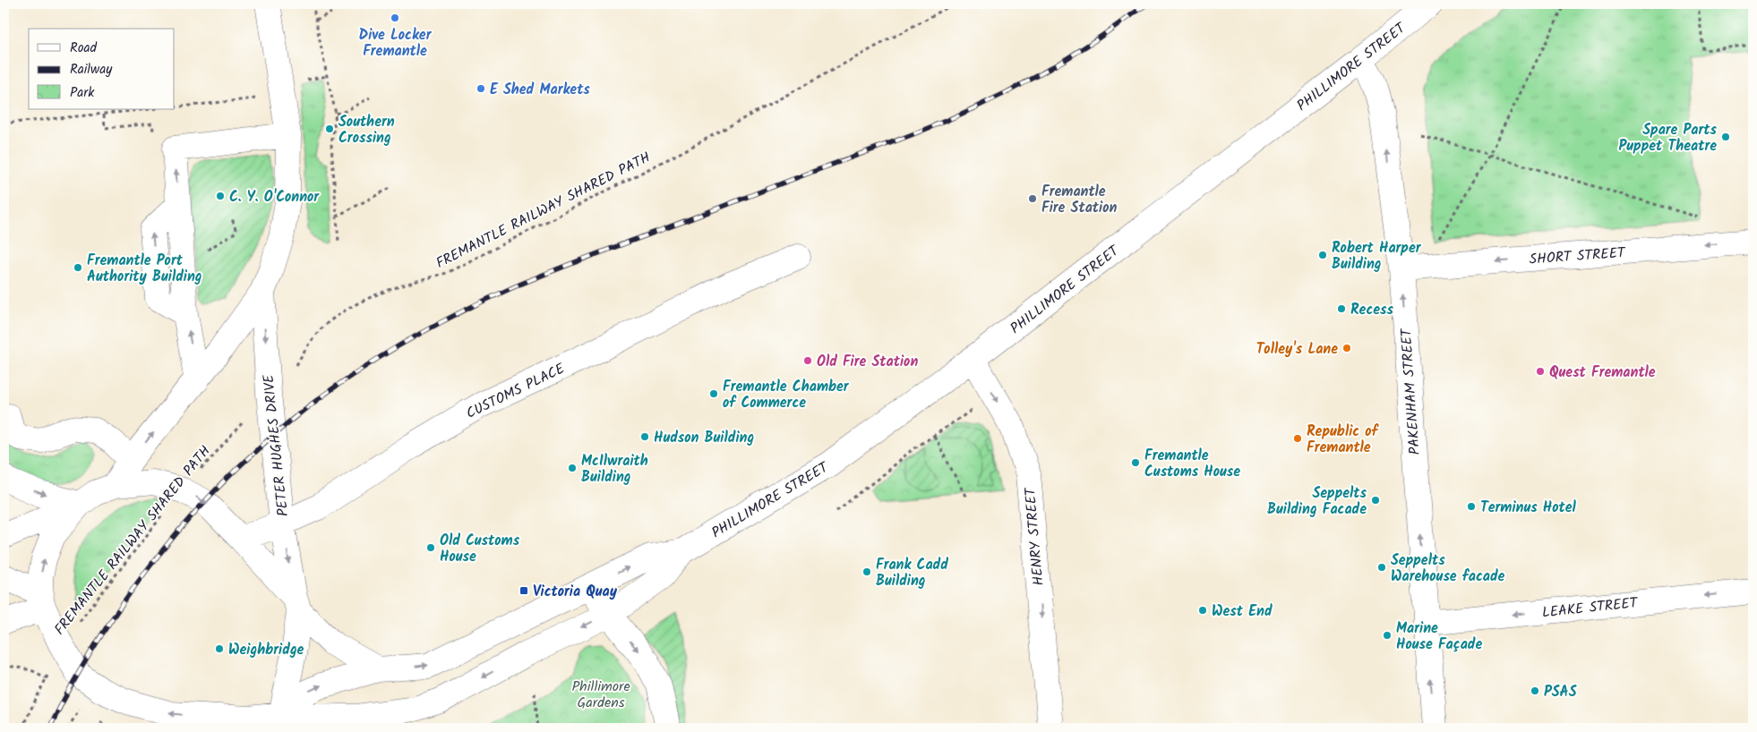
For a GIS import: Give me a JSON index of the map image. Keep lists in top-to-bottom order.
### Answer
{
  "streets": {
    "street": [
      "PHILLIMORE STREET",
      "SHORT STREET",
      "CUSTOMS PLACE",
      "PAKENHAM STREET",
      "PETER HUGHES DRIVE",
      "HENRY STREET",
      "LEAKE STREET"
    ],
    "path": ["FREMANTLE RAILWAY SHARED PATH"]
  },
  "crossings": [
    ["PHILLIMORE STREET", "FREMANTLE RAILWAY SHARED PATH"],
    ["PHILLIMORE STREET", "CUSTOMS PLACE"],
    ["PHILLIMORE STREET", "PAKENHAM STREET"],
    ["PHILLIMORE STREET", "PETER HUGHES DRIVE"],
    ["PHILLIMORE STREET", "HENRY STREET"],
    ["FREMANTLE RAILWAY SHARED PATH", "PETER HUGHES DRIVE"],
    ["SHORT STREET", "PAKENHAM STREET"],
    ["CUSTOMS PLACE", "PETER HUGHES DRIVE"],
    ["PAKENHAM STREET", "LEAKE STREET"]
  ],
  "one_way": [
    "SHORT STREET",
    "PAKENHAM STREET",
    "HENRY STREET",
    "LEAKE STREET"
  ],
  "parks": ["Phillimore Gardens"],
  "places": {
    "other": [
      "Dive Locker Fremantle",
      "E Shed Markets",
      "Southern Crossing",
      "Spare Parts Puppet Theatre",
      "C. Y. O'Connor",
      "Fremantle Fire Station",
      "Robert Harper Building",
      "Fremantle Port Authority Building",
      "Recess",
      "Tolley's Lane",
      "Old Fire Station",
      "Quest Fremantle",
      "Fremantle Chamber of Commerce",
      "Hudson Building",
      "Republic of Fremantle",
      "Fremantle Customs House",
      "McIlwraith Building",
      "Seppelts Building Facade",
      "Terminus Hotel",
      "Old Customs House",
      "Seppelts Warehouse facade",
      "Frank Cadd Building",
      "West End",
      "Marine House Façade",
      "Weighbridge",
      "PSAS"
    ],
    "transit": ["Victoria Quay"]
  },
  "legend": ["Road", "Railway", "Park"]
}
